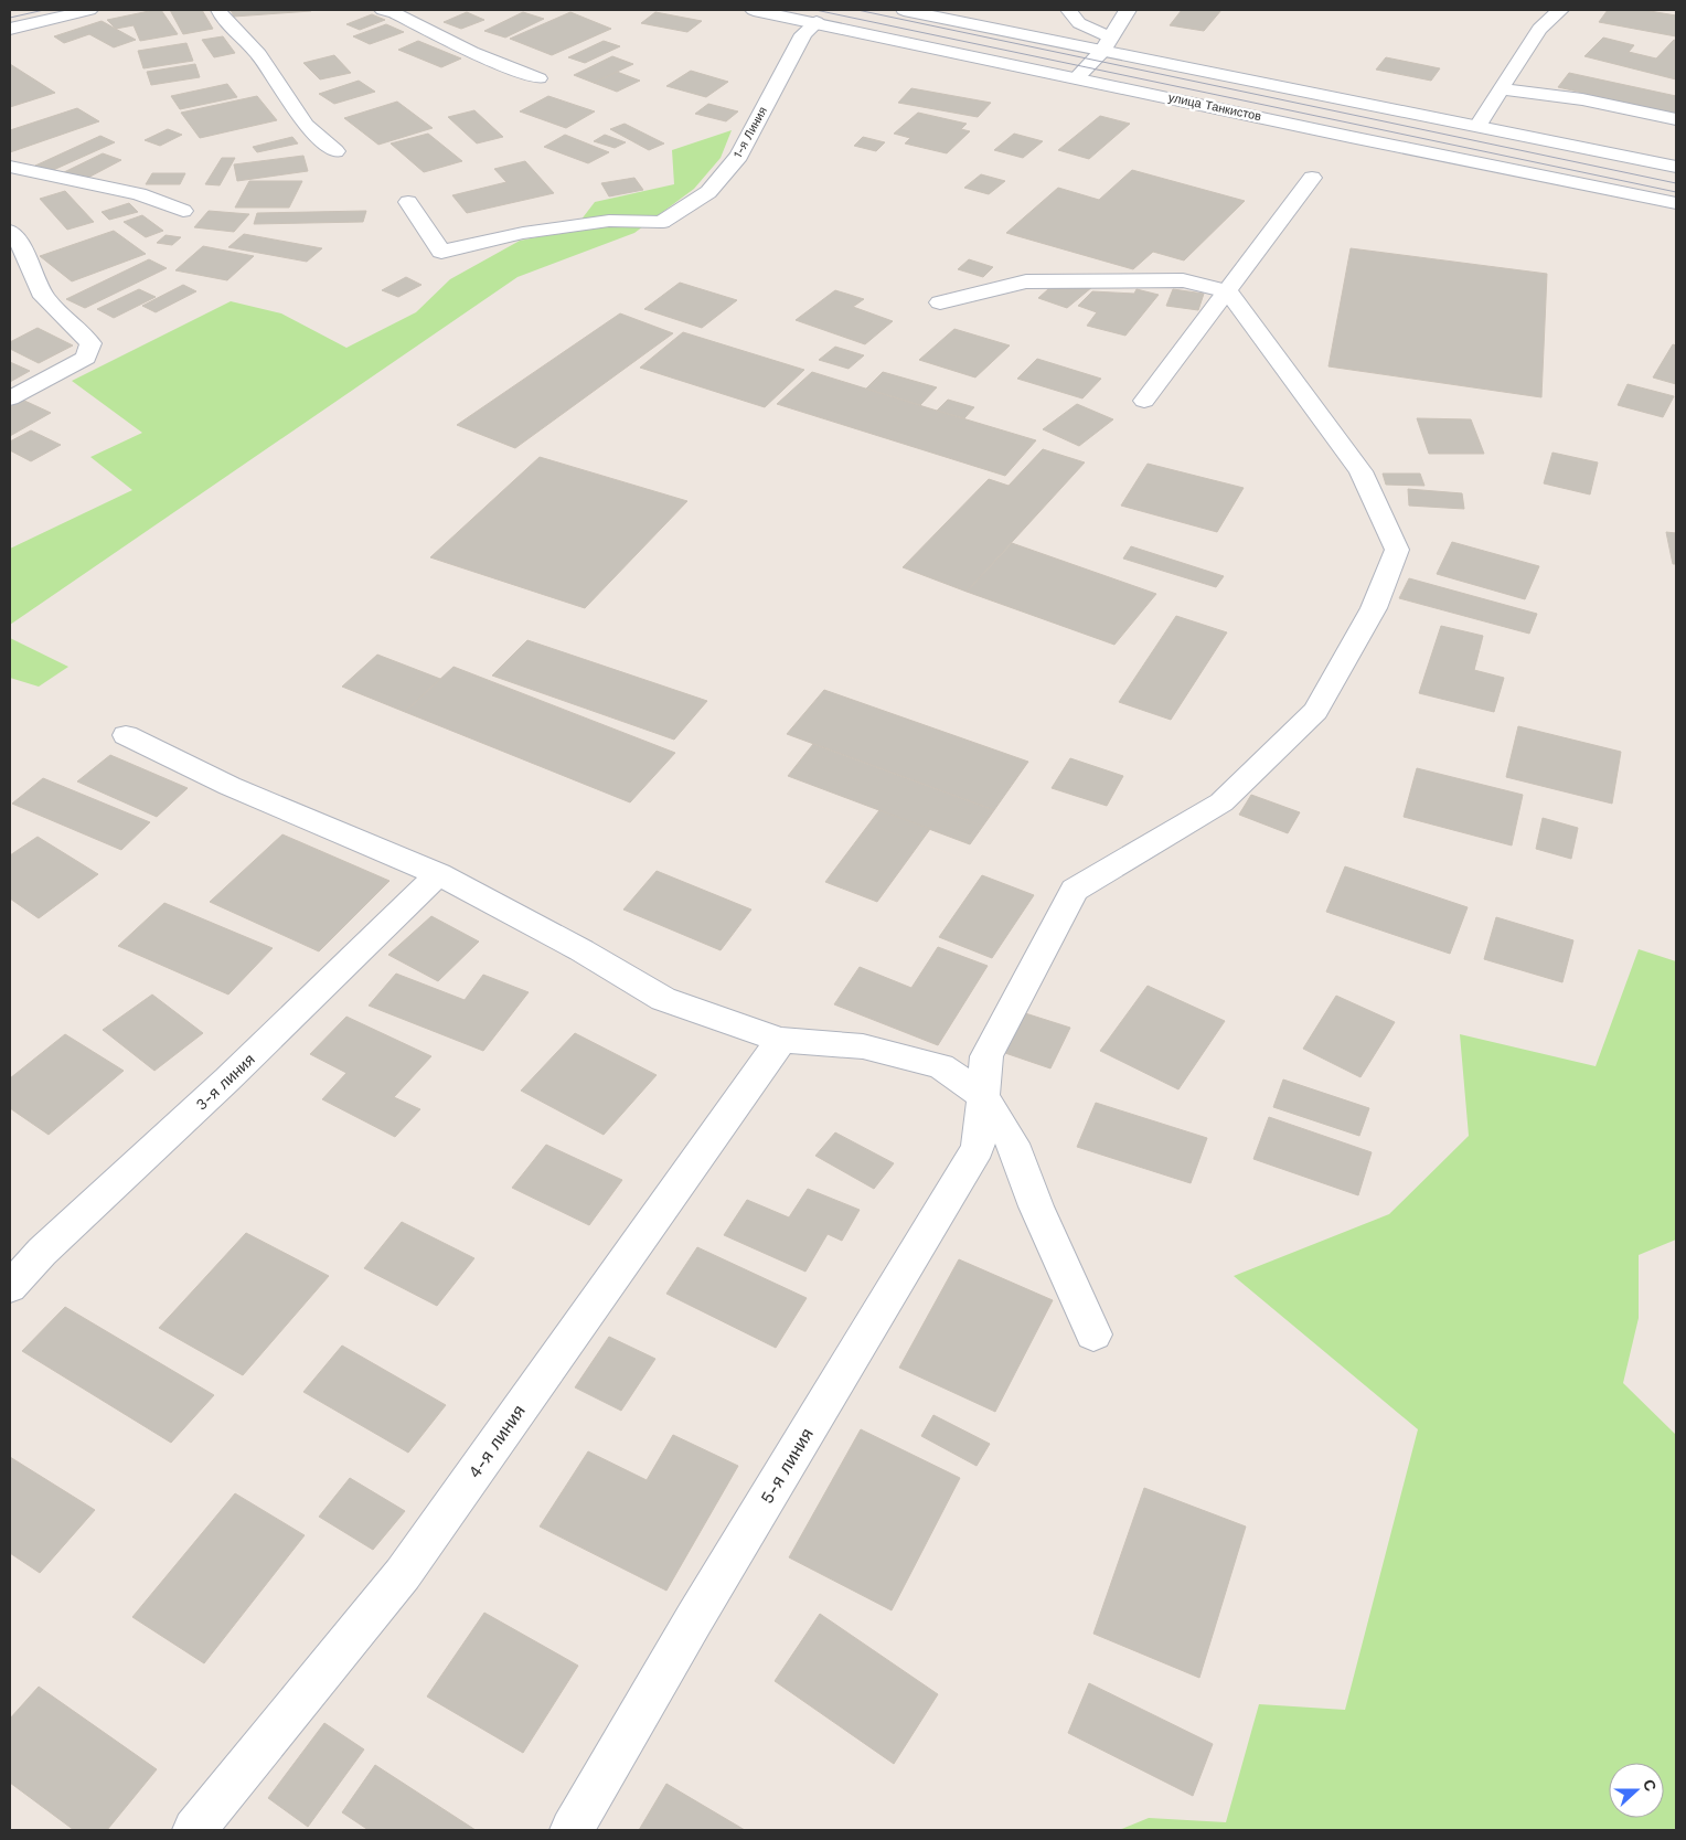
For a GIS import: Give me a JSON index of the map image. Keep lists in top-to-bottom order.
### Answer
{
  "streets": {
    "street": [
      "улица Танкистов",
      "1-я Линия",
      "3-я линия",
      "4-я линия",
      "5-я линия"
    ]
  },
  "crossings": [
    ["улица Танкистов", "1-я Линия"]
  ],
  "north": "right"
}
